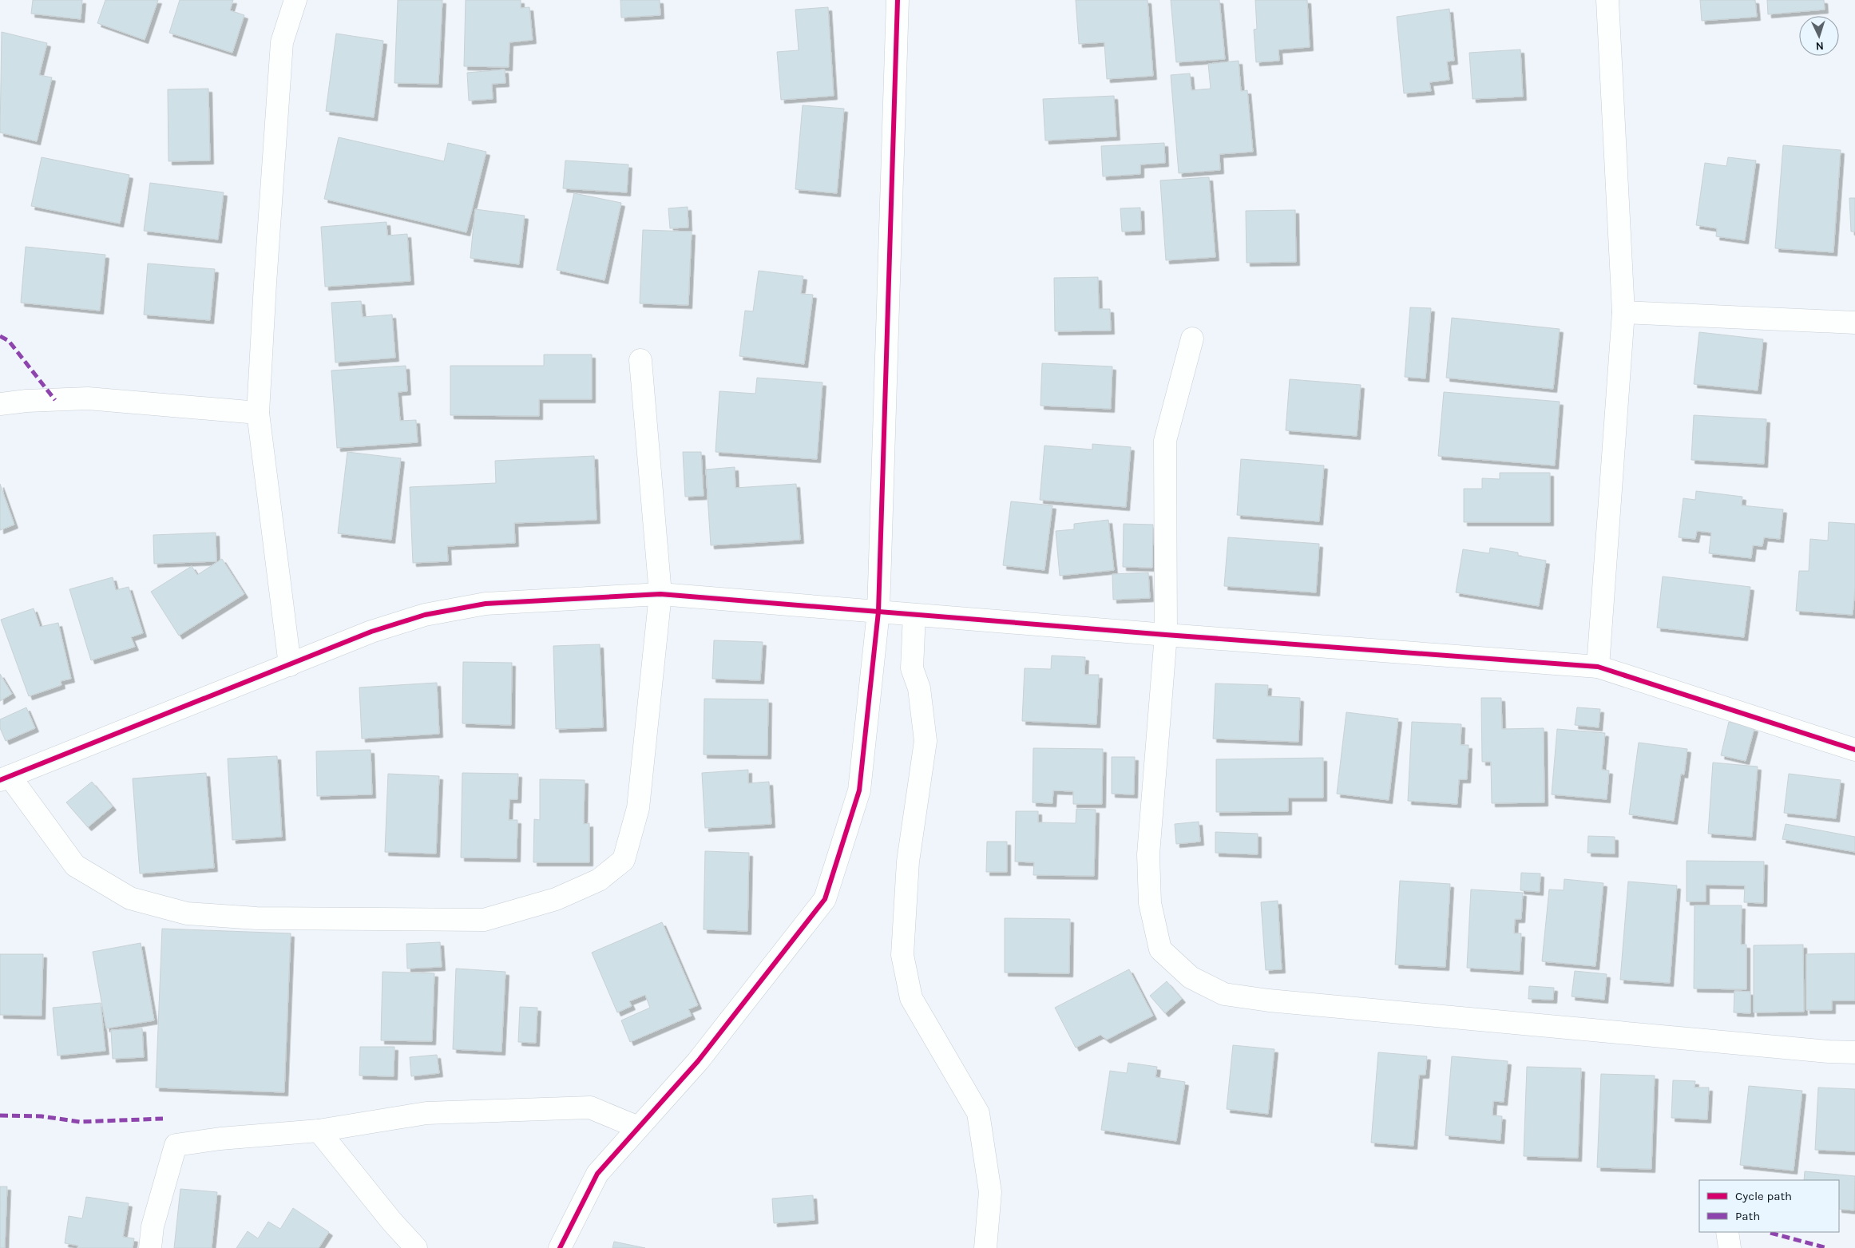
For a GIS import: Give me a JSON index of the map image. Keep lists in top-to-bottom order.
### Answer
{
  "legend": ["Cycle path", "Path"],
  "north": "bottom"
}
